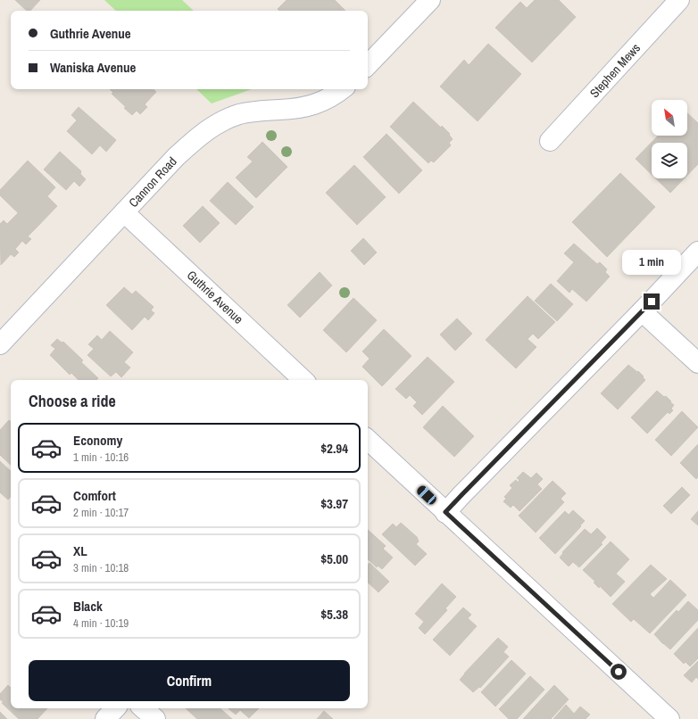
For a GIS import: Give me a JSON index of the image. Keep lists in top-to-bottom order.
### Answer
{
  "streets": {
    "street": ["Stephen Mews", "Cannon Road", "Guthrie Avenue"]
  },
  "crossings": [
    ["Cannon Road", "Guthrie Avenue"]
  ],
  "north": "top left",
  "page": {
    "banner": ["Guthrie Avenue", "Waniska Avenue"],
    "bubble": "1 min",
    "heading": "Choose a ride",
    "list": [
      {
        "name": "Economy",
        "note": "1 min · 10:16",
        "value": "$2.94"
      },
      {
        "name": "Comfort",
        "note": "2 min · 10:17",
        "value": "$3.97"
      },
      {
        "name": "XL",
        "note": "3 min · 10:18",
        "value": "$5.00"
      },
      {
        "name": "Black",
        "note": "4 min · 10:19",
        "value": "$5.38"
      }
    ],
    "buttons": "Confirm"
  }
}
